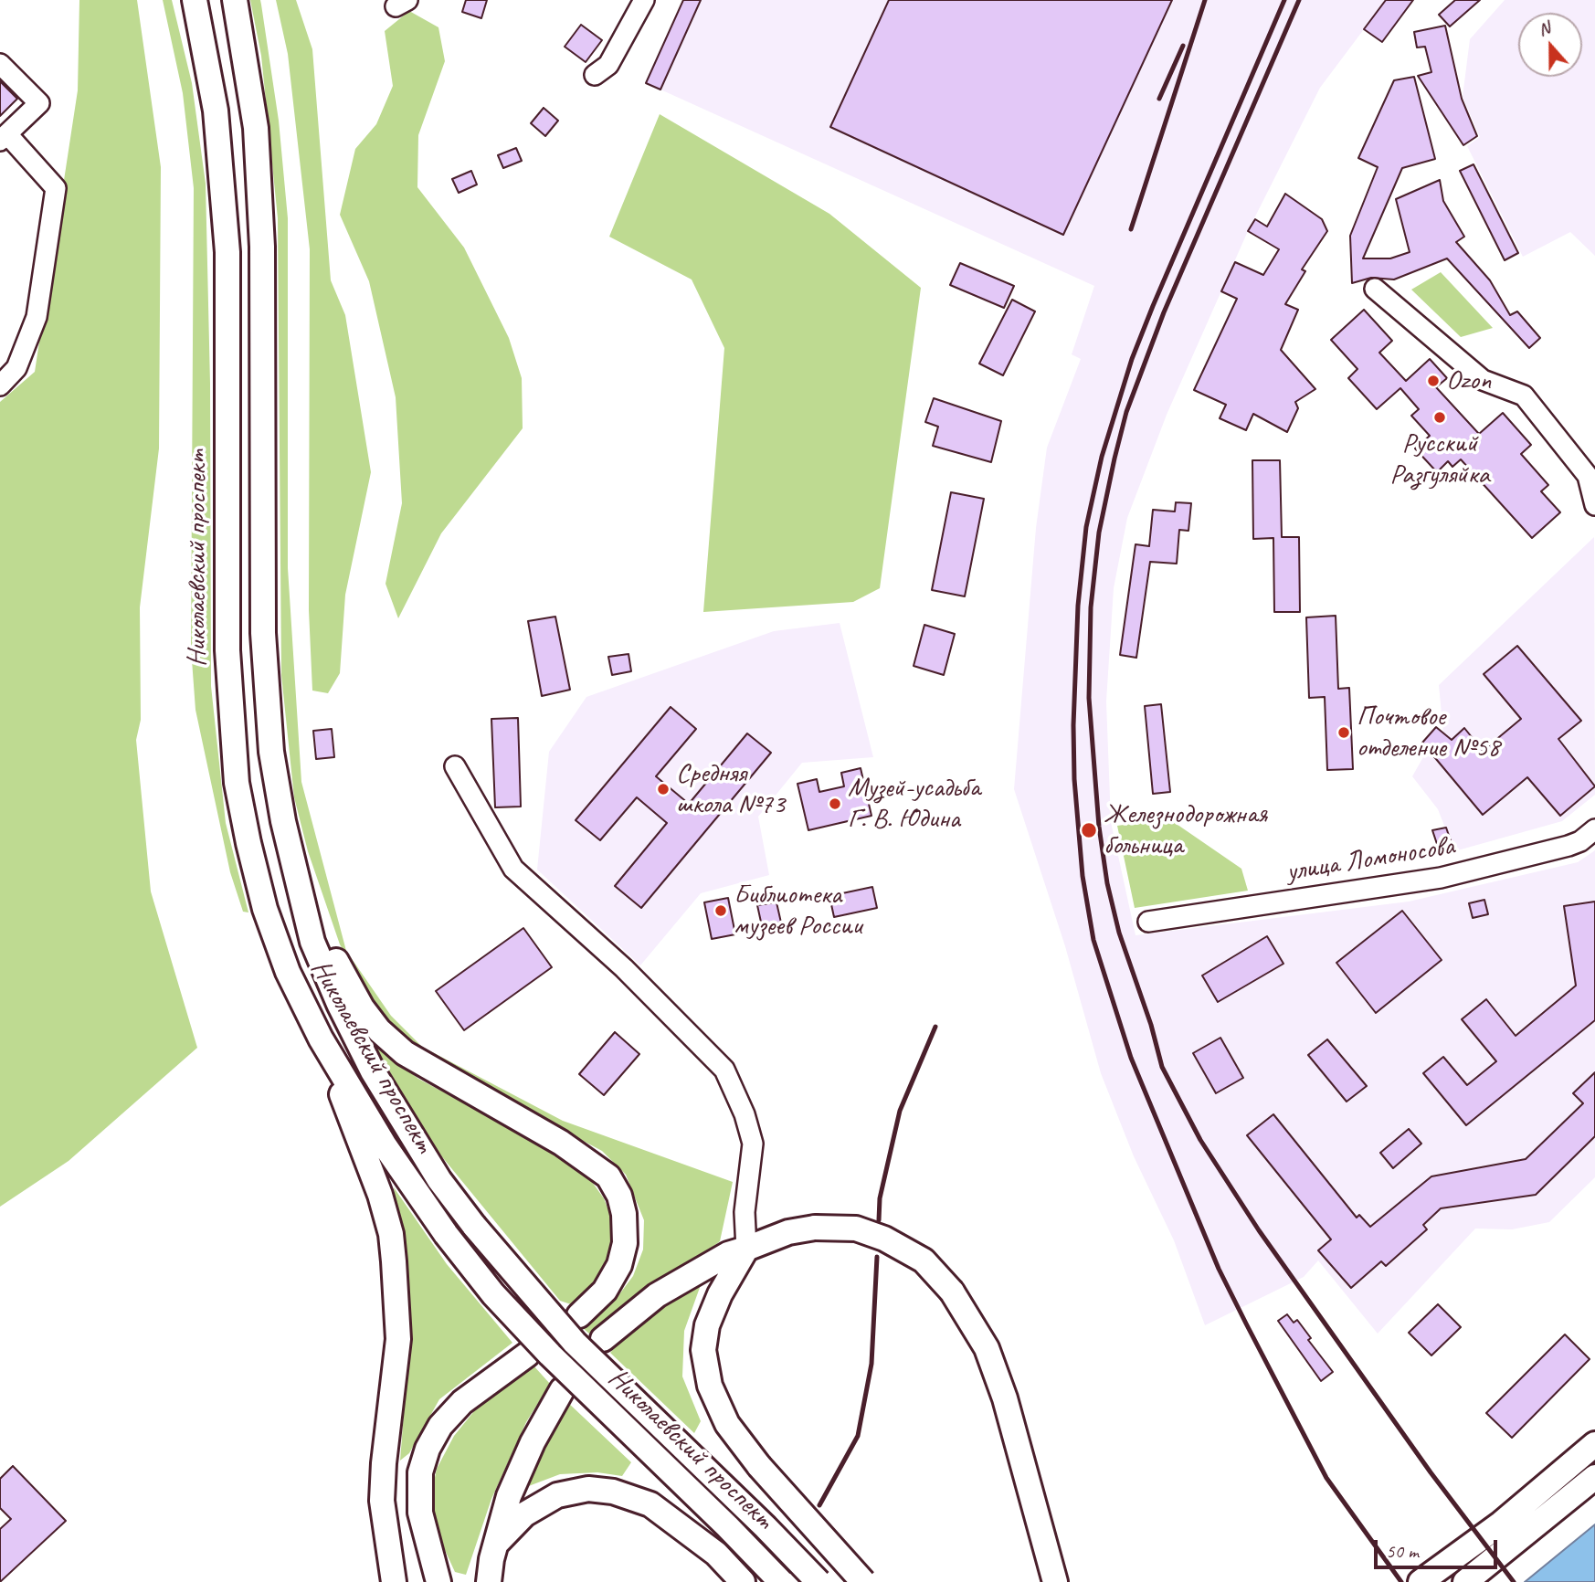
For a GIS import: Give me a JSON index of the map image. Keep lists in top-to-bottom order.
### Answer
{
  "streets": {
    "main road": ["Николаевский проспект"],
    "street": ["улица Ломоносова"]
  },
  "places": [
    "Ozon",
    "Русский Разгуляйка",
    "Почтовое отделение №58",
    "Средняя школа №73",
    "Музей-усадьба Г. В. Юдина",
    "Железнодорожная больница",
    "Библиотека музеев России"
  ],
  "scale_bar": "50 m",
  "north": "top"
}
